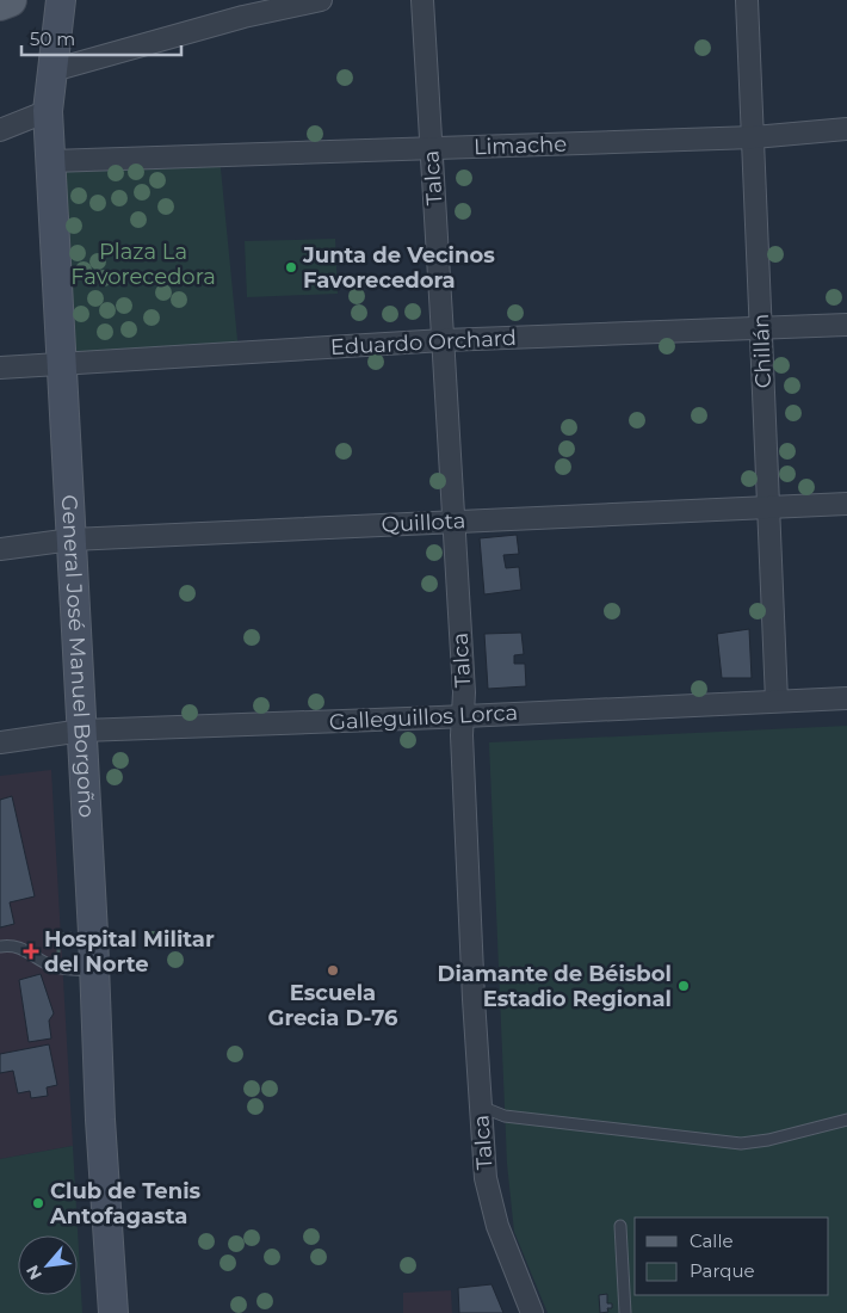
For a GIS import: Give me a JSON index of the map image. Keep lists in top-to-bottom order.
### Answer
{
  "streets": {
    "street": [
      "Limache",
      "Talca",
      "Eduardo Orchard",
      "Chillán",
      "Quillota",
      "General José Manuel Borgoño",
      "Galleguillos Lorca"
    ]
  },
  "crossings": [
    ["Limache", "Talca"],
    ["Limache", "Chillán"],
    ["Limache", "General José Manuel Borgoño"],
    ["Talca", "Eduardo Orchard"],
    ["Talca", "Quillota"],
    ["Talca", "Galleguillos Lorca"],
    ["Eduardo Orchard", "Chillán"],
    ["Eduardo Orchard", "General José Manuel Borgoño"],
    ["Chillán", "Quillota"],
    ["Chillán", "Galleguillos Lorca"],
    ["Quillota", "General José Manuel Borgoño"],
    ["General José Manuel Borgoño", "Galleguillos Lorca"]
  ],
  "parks": ["Plaza La Favorecedora"],
  "places": {
    "other": [
      "Junta de Vecinos Favorecedora",
      "Escuela Grecia D-76",
      "Diamante de Béisbol Estadio Regional",
      "Club de Tenis Antofagasta"
    ],
    "health": ["Hospital Militar del Norte"]
  },
  "legend": ["Calle", "Parque"],
  "scale_bar": "50 m",
  "north": "bottom left"
}
